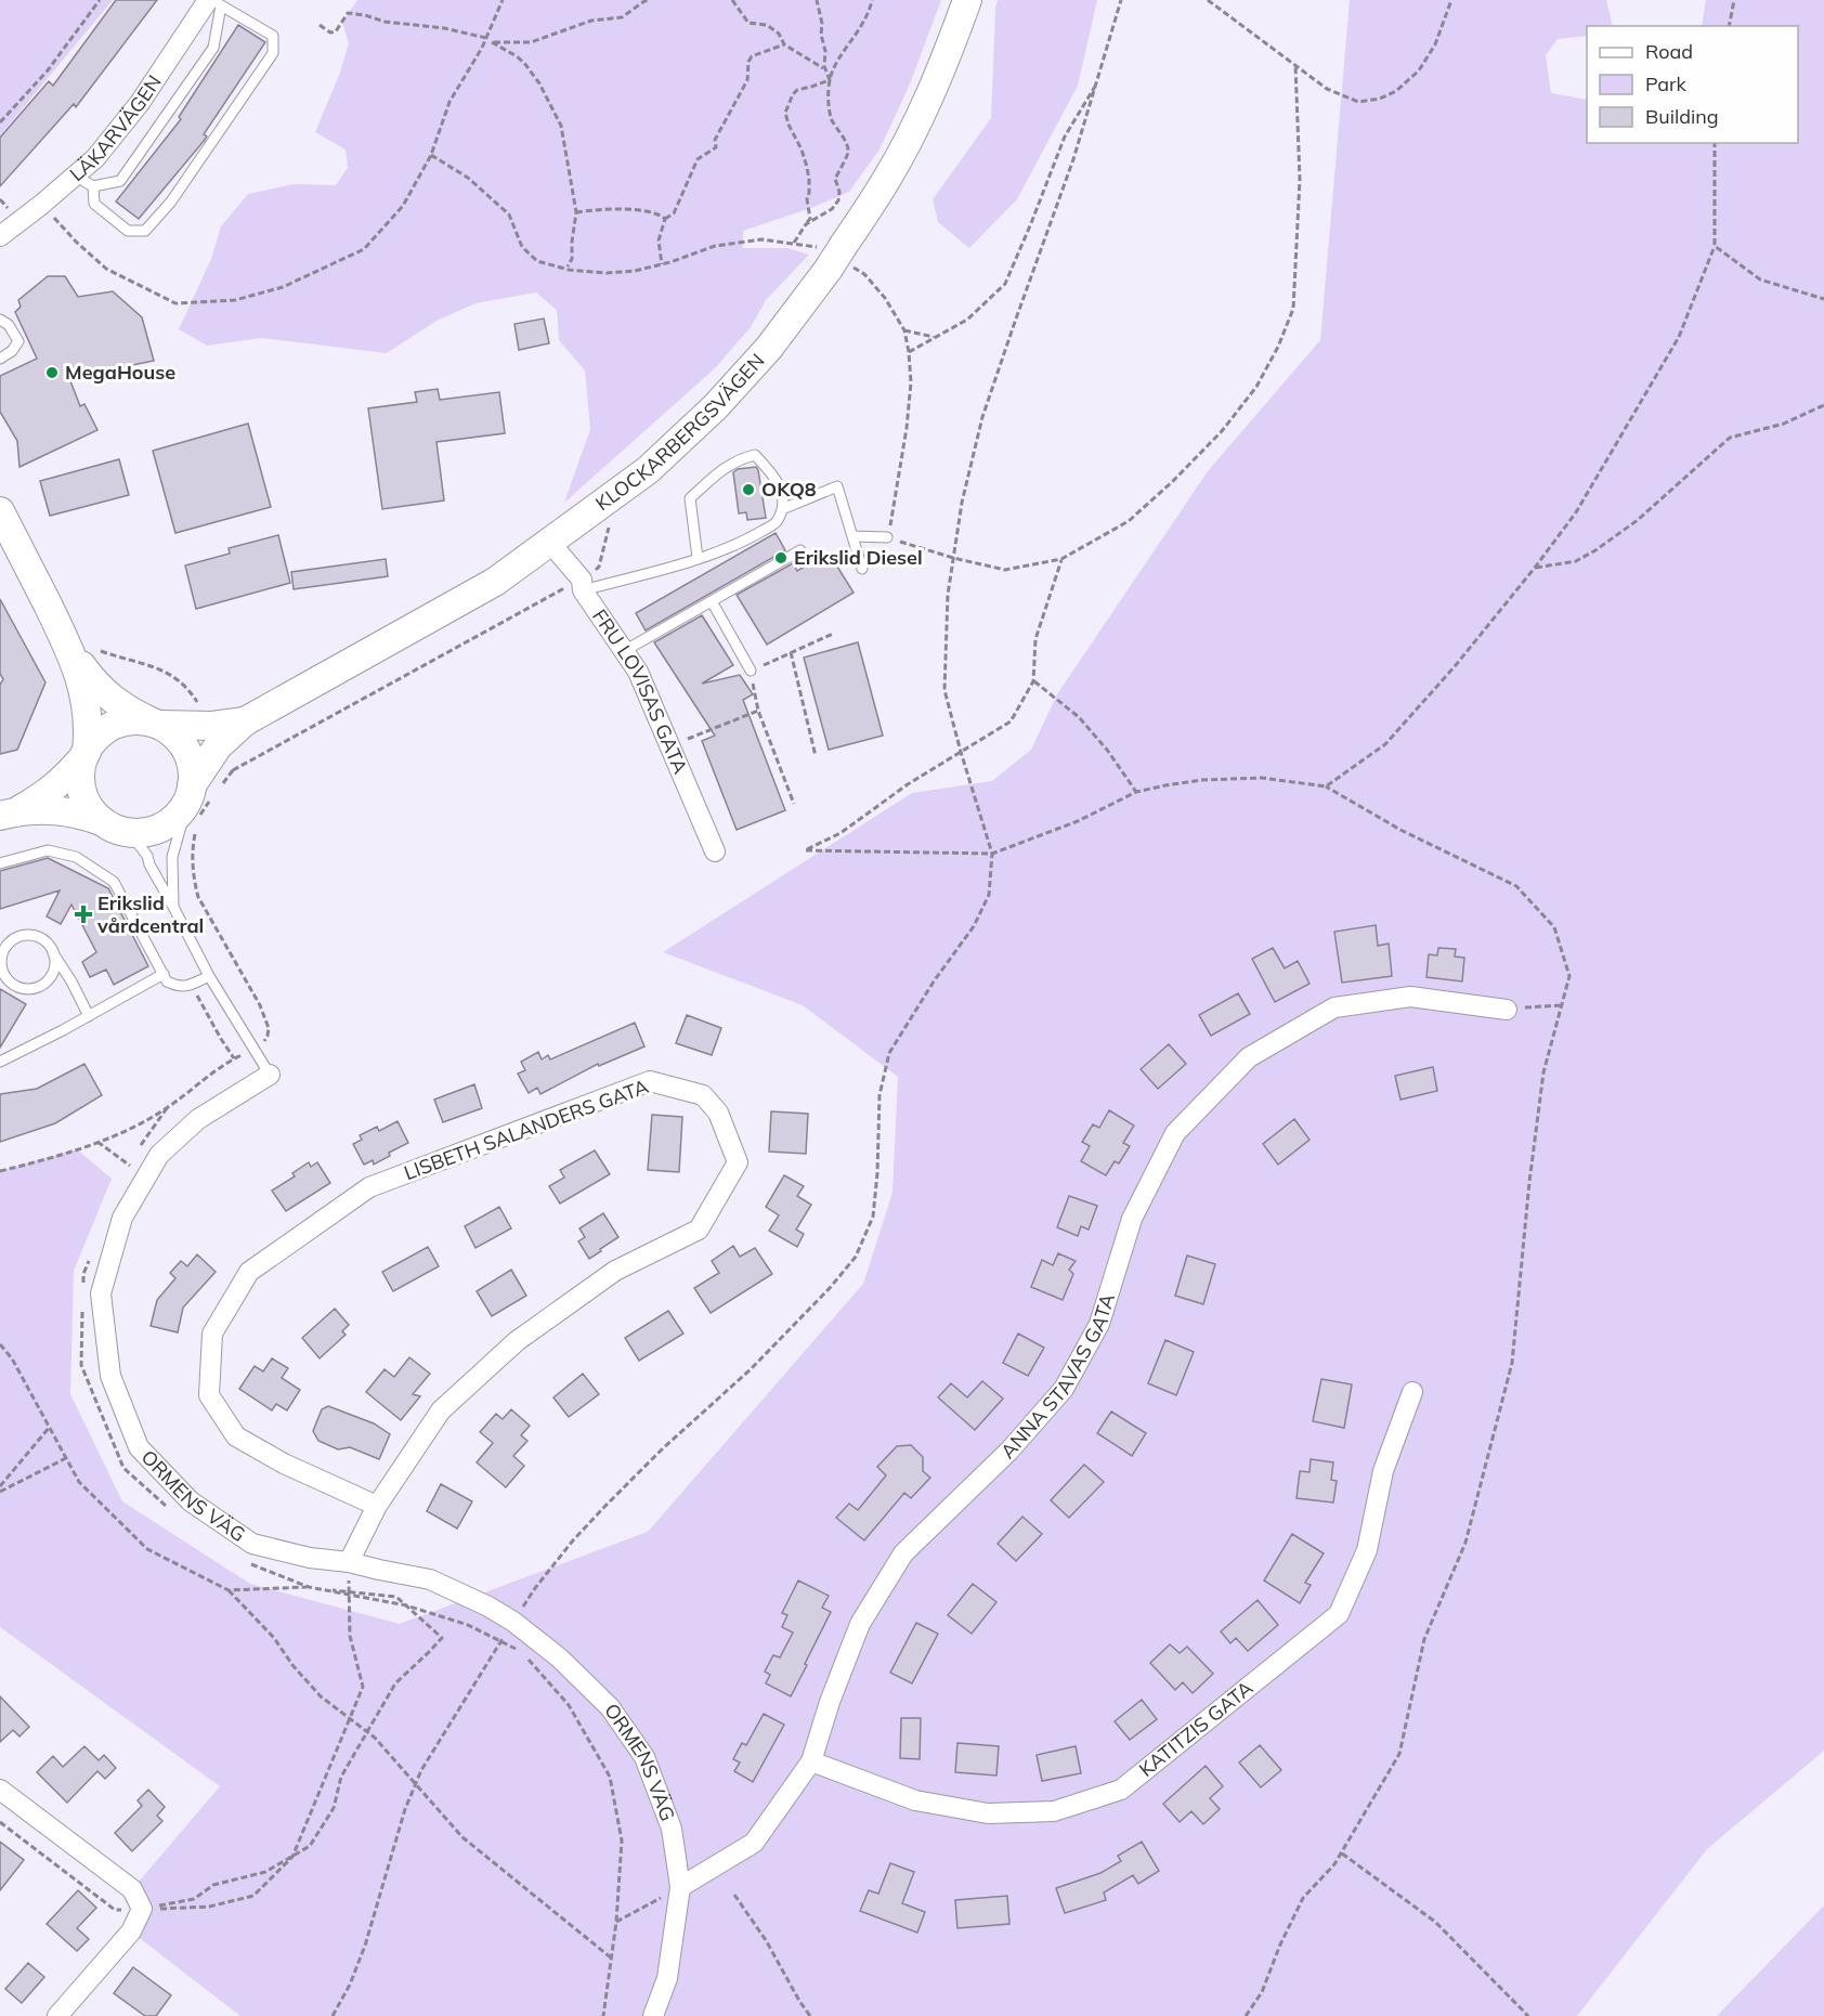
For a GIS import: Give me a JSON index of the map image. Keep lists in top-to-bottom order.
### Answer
{
  "streets": {
    "main road": ["KLOCKARBERGSVÄGEN"],
    "street": [
      "LÄKARVÄGEN",
      "FRU LOVISAS GATA",
      "LISBETH SALANDERS GATA",
      "ANNA STAVAS GATA",
      "ORMENS VÄG",
      "KATITZIS GATA"
    ]
  },
  "crossings": [
    ["KLOCKARBERGSVÄGEN", "FRU LOVISAS GATA"],
    ["KLOCKARBERGSVÄGEN", "ORMENS VÄG"],
    ["LISBETH SALANDERS GATA", "ORMENS VÄG"],
    ["ANNA STAVAS GATA", "ORMENS VÄG"],
    ["ANNA STAVAS GATA", "KATITZIS GATA"]
  ],
  "places": {
    "other": ["MegaHouse", "OKQ8", "Erikslid Diesel"],
    "health": ["Erikslid vårdcentral"]
  },
  "legend": ["Road", "Park", "Building"]
}
